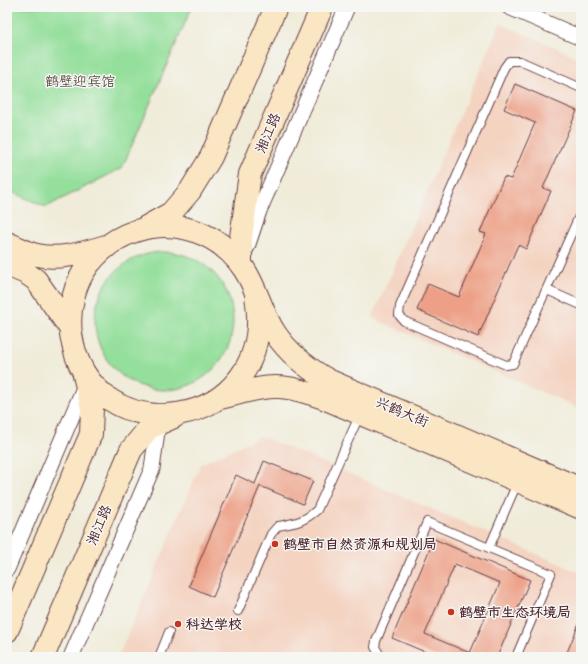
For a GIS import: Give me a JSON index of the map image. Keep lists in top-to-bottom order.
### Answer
{
  "streets": {
    "main road": ["湘江路", "兴鹤大街"]
  },
  "parks": ["鹤壁迎宾馆"],
  "places": ["鹤壁市自然资源和规划局", "鹤壁市生态环境局", "科达学校"]
}
